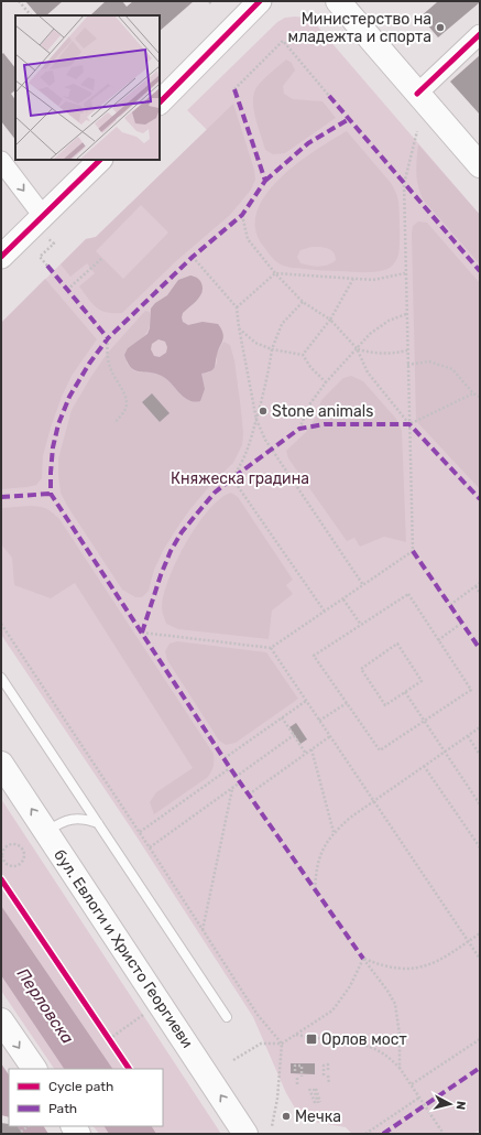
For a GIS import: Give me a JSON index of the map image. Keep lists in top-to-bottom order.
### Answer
{
  "streets": {
    "main road": ["бул. Евлоги и Христо Георгиеви"]
  },
  "one_way": ["бул. Евлоги и Христо Георгиеви"],
  "water": ["Перловска"],
  "parks": ["Княжеска градина"],
  "places": {
    "other": ["Министерство на младежта и спорта", "Stone animals", "Мечка"],
    "transit": ["Орлов мост"]
  },
  "legend": ["Cycle path", "Path"],
  "north": "right"
}
